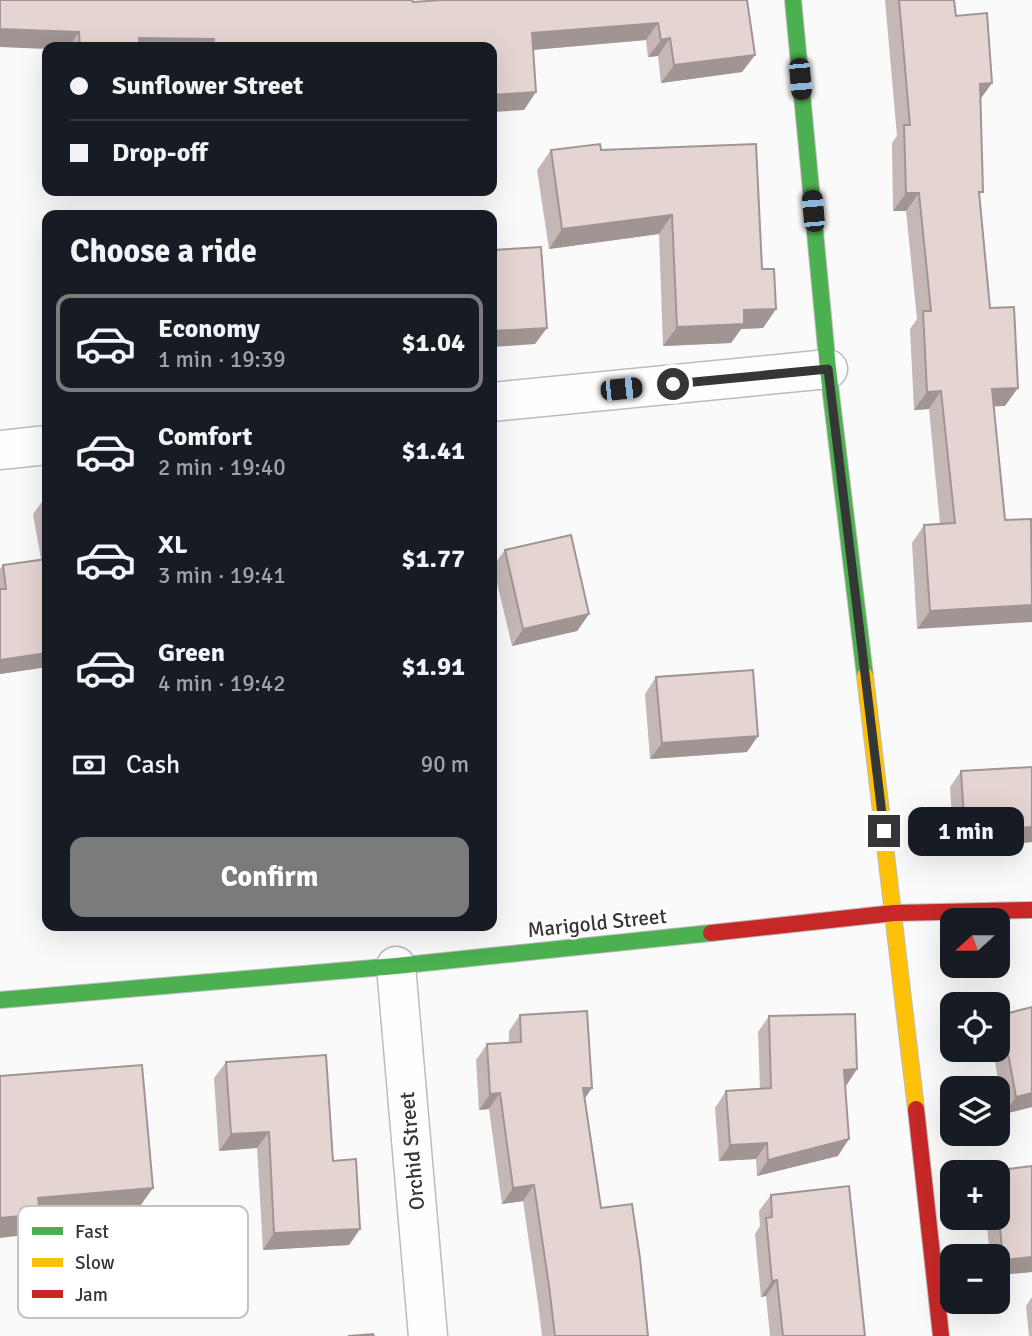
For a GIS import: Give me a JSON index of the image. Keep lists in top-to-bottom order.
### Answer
{
  "streets": {
    "street": ["Marigold Street", "Orchid Street"]
  },
  "crossings": [
    ["Marigold Street", "Orchid Street"]
  ],
  "legend": ["Fast", "Slow", "Jam"],
  "north": "left",
  "page": {
    "banner": ["Sunflower Street", "Drop-off"],
    "heading": "Choose a ride",
    "list": [
      {
        "name": "Economy",
        "note": "1 min · 19:39",
        "value": "$1.04"
      },
      {
        "name": "Comfort",
        "note": "2 min · 19:40",
        "value": "$1.41"
      },
      {
        "name": "XL",
        "note": "3 min · 19:41",
        "value": "$1.77"
      },
      {
        "name": "Green",
        "note": "4 min · 19:42",
        "value": "$1.91"
      }
    ],
    "pay": ["Cash", "90 m"],
    "bubble": "1 min",
    "buttons": "Confirm",
    "map_buttons": ["+", "−"]
  }
}
